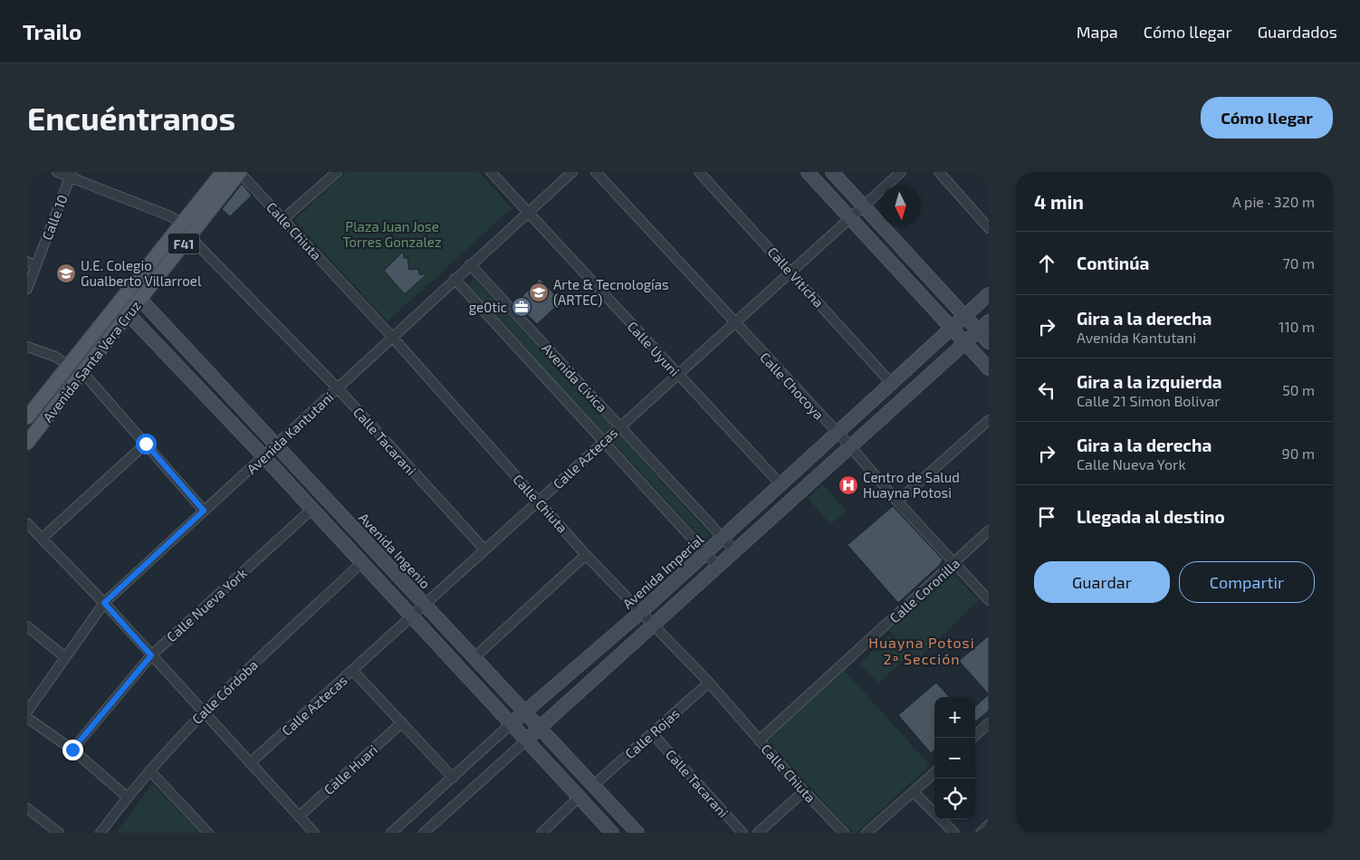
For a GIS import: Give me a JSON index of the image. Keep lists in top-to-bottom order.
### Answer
{
  "streets": {
    "main road": ["F41", "Avenida Santa Vera Cruz"],
    "street": [
      "Calle 10",
      "Calle Chiuta",
      "Calle Viticha",
      "Calle Uyuni",
      "Avenida Cívica",
      "Calle Chocoya",
      "Avenida Kantutani",
      "Calle Tacarani",
      "Calle Aztecas",
      "Avenida Ingenio",
      "Avenida Imperial",
      "Calle Coronilla",
      "Calle Nueva York",
      "Calle Córdoba",
      "Calle Rojas",
      "Calle Huari"
    ]
  },
  "crossings": [
    ["Calle Chiuta", "Avenida Santa Vera Cruz"],
    ["Calle Chiuta", "Avenida Kantutani"],
    ["Calle Chiuta", "Calle Aztecas"],
    ["Calle Chiuta", "Avenida Imperial"],
    ["Calle Chiuta", "Calle Coronilla"],
    ["Calle Chiuta", "Calle Rojas"],
    ["Calle Viticha", "Calle Aztecas"],
    ["Calle Viticha", "Avenida Imperial"],
    ["Calle Uyuni", "Avenida Kantutani"],
    ["Calle Uyuni", "Calle Aztecas"],
    ["Calle Uyuni", "Avenida Imperial"],
    ["Avenida Santa Vera Cruz", "Calle Tacarani"],
    ["Avenida Santa Vera Cruz", "Avenida Ingenio"],
    ["Avenida Cívica", "Avenida Kantutani"],
    ["Avenida Cívica", "Calle Aztecas"],
    ["Avenida Cívica", "Avenida Imperial"],
    ["Calle Chocoya", "Calle Aztecas"],
    ["Calle Chocoya", "Avenida Imperial"],
    ["Calle Chocoya", "Calle Coronilla"],
    ["Avenida Kantutani", "Calle Tacarani"],
    ["Avenida Kantutani", "Avenida Ingenio"],
    ["Calle Tacarani", "Calle Aztecas"],
    ["Calle Tacarani", "Calle Rojas"],
    ["Calle Aztecas", "Avenida Ingenio"],
    ["Avenida Ingenio", "Avenida Imperial"],
    ["Avenida Ingenio", "Calle Rojas"]
  ],
  "districts": ["Huayna Potosi 2ª Sección"],
  "parks": ["Plaza Juan Jose Torres Gonzalez"],
  "places": {
    "school or university": ["U.E. Colegio Gualberto Villarroel", "Arte & Tecnologías (ARTEC)"],
    "office": ["ge0tic"],
    "hospital": ["Centro de Salud Huayna Potosi"]
  },
  "north": "bottom",
  "page": {
    "header": "Trailo",
    "nav": ["Mapa", "Cómo llegar", "Guardados"],
    "buttons": [
      "Cómo llegar",
      ["Guardar", "Compartir"]
    ],
    "title": "Encuéntranos",
    "heading": ["4 min", "A pie · 320 m"],
    "list": [
      ["Continúa", "70 m"],
      ["Gira a la derecha", "Avenida Kantutani", "110 m"],
      ["Gira a la izquierda", "Calle 21 Simon Bolivar", "50 m"],
      ["Gira a la derecha", "Calle Nueva York", "90 m"],
      "Llegada al destino"
    ],
    "map_buttons": ["+", "−"]
  }
}
